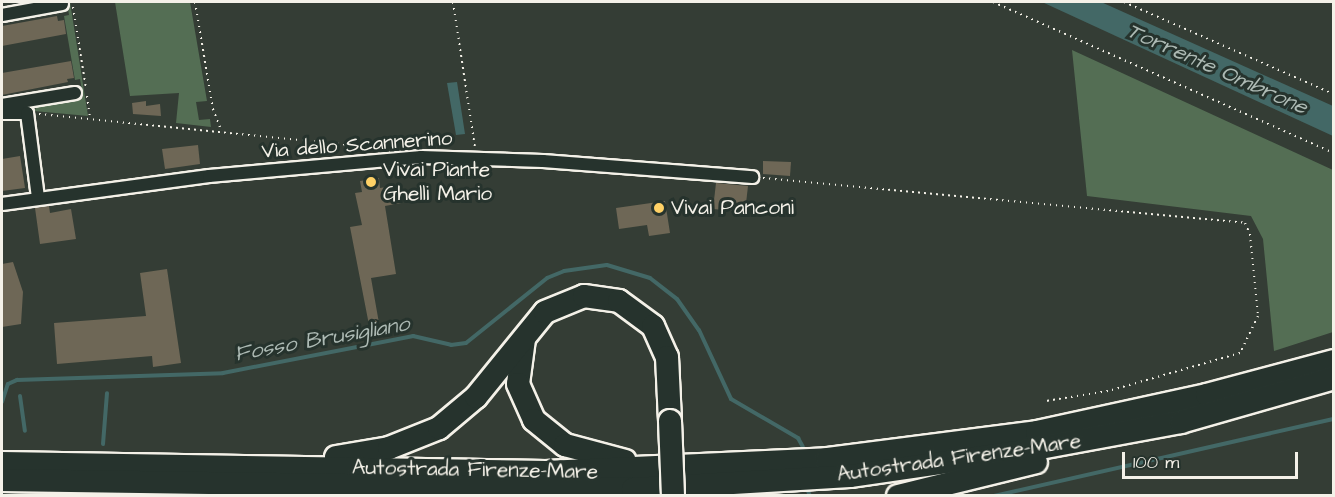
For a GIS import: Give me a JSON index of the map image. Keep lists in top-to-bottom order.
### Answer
{
  "streets": {
    "highway": ["Autostrada Firenze-Mare"],
    "street": ["Via dello Scannerino"]
  },
  "water": ["Torrente Ombrone", "Fosso Brusigliano"],
  "places": ["Vivai Piante Ghelli Mario", "Vivai Panconi"],
  "scale_bar": "100 m"
}
